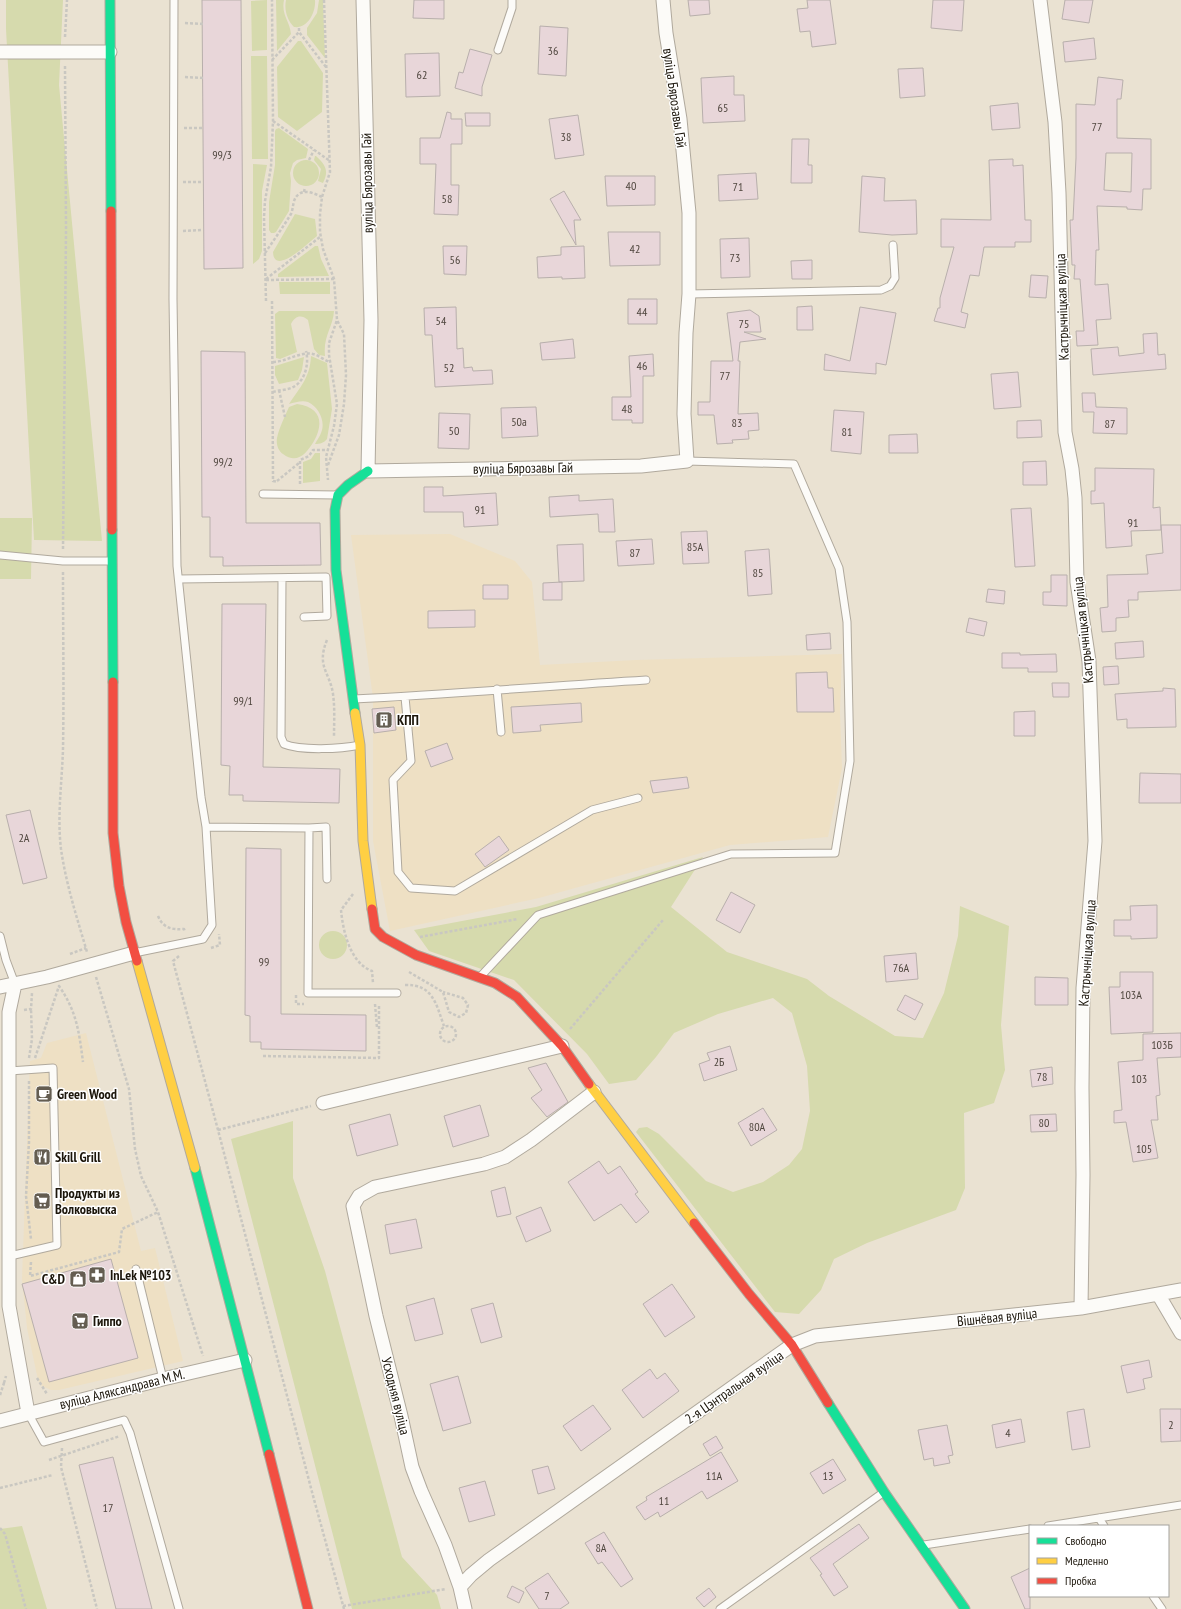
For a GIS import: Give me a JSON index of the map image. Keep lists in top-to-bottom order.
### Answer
{
  "streets": {
    "main road": ["2-я Цэнтральная вуліца"],
    "street": [
      "вуліца Бярозавы Гай",
      "Кастрычніцкая вуліца",
      "Вішнёвая вуліца",
      "вуліца Аляксандрава М.М.",
      "Усходняя вуліца"
    ]
  },
  "crossings": [
    ["Кастрычніцкая вуліца", "Вішнёвая вуліца"],
    ["Вішнёвая вуліца", "2-я Цэнтральная вуліца"],
    ["2-я Цэнтральная вуліца", "Усходняя вуліца"]
  ],
  "places": {
    "building": ["КПП"],
    "cafe": ["Green Wood"],
    "restaurant": ["Skill Grill"],
    "supermarket": ["Продукты из Волковыска", "Гиппо"],
    "pharmacy": ["InLek №103"],
    "shop": ["C&D"]
  },
  "house_numbers": [
    "36",
    "62",
    "65",
    "77",
    "38",
    "99/3",
    "40",
    "71",
    "58",
    "42",
    "73",
    "56",
    "44",
    "54",
    "75",
    "46",
    "52",
    "77",
    "48",
    "50а",
    "83",
    "87",
    "50",
    "81",
    "99/2",
    "91",
    "91",
    "85А",
    "87",
    "85",
    "99/1",
    "2А",
    "99",
    "76А",
    "103А",
    "103Б",
    "2Б",
    "78",
    "103",
    "80",
    "80А",
    "105",
    "2",
    "4",
    "11А",
    "13",
    "11",
    "17",
    "8А",
    "7"
  ],
  "legend": ["Свободно", "Медленно", "Пробка"]
}
